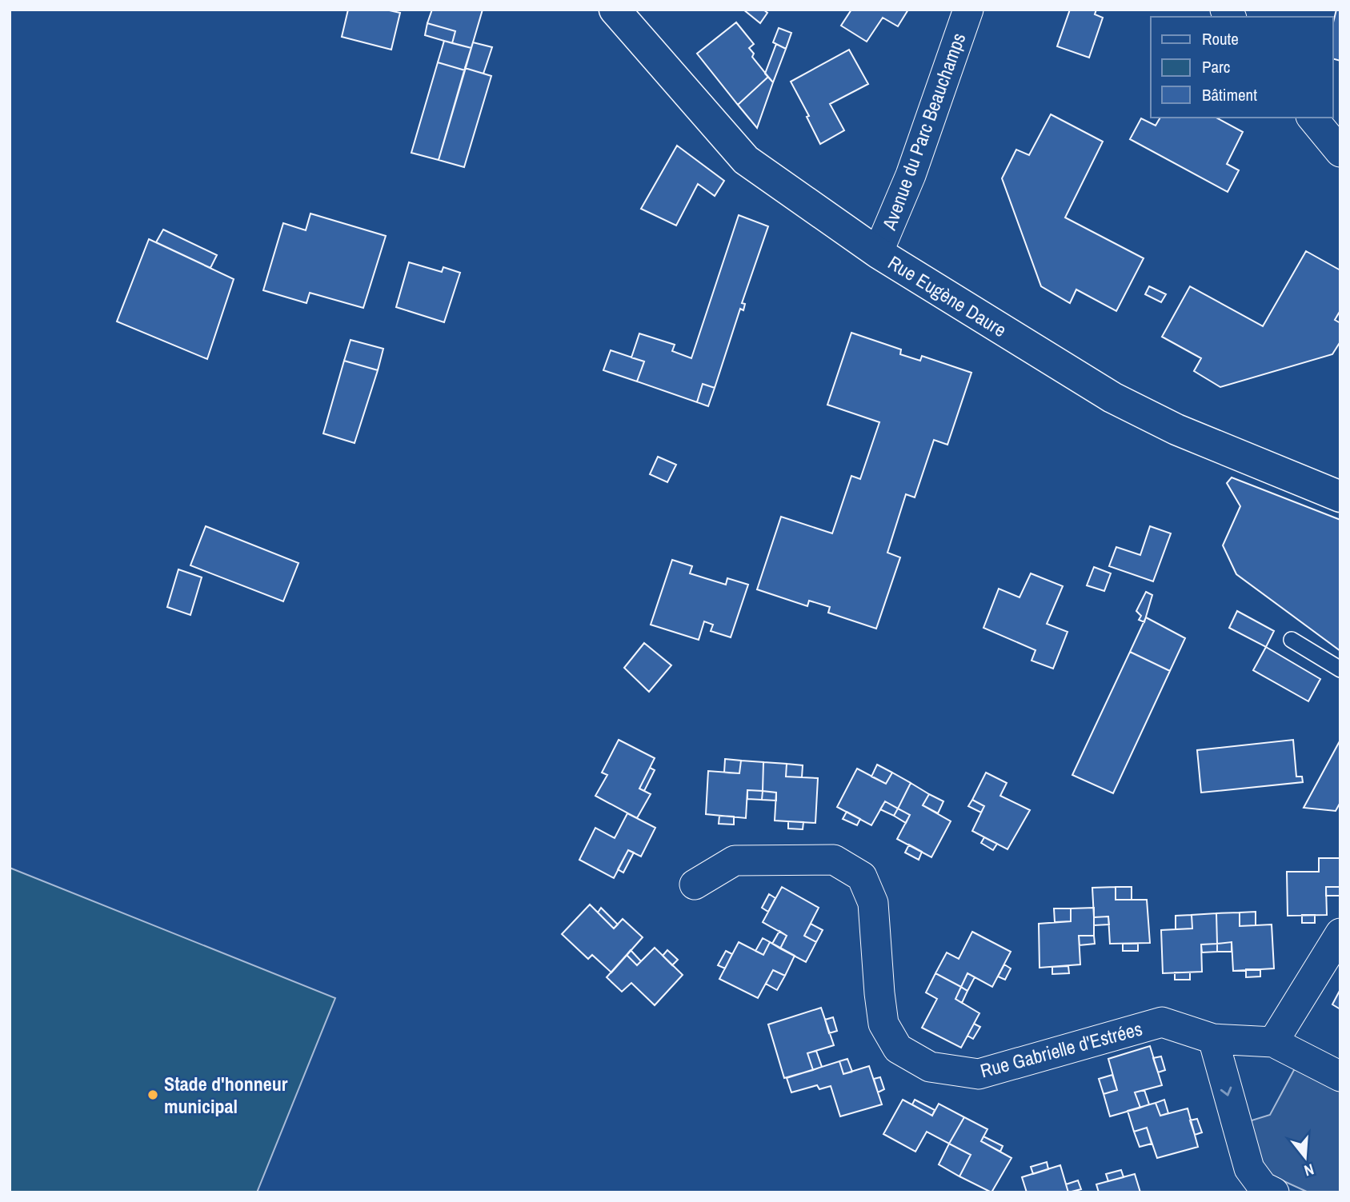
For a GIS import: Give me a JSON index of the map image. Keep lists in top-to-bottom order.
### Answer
{
  "streets": {
    "street": ["Avenue du Parc Beauchamps", "Rue Eugène Daure", "Rue Gabrielle d'Estrées"]
  },
  "crossings": [
    ["Avenue du Parc Beauchamps", "Rue Eugène Daure"]
  ],
  "places": ["Stade d'honneur municipal"],
  "legend": ["Route", "Parc", "Bâtiment"],
  "north": "bottom"
}
